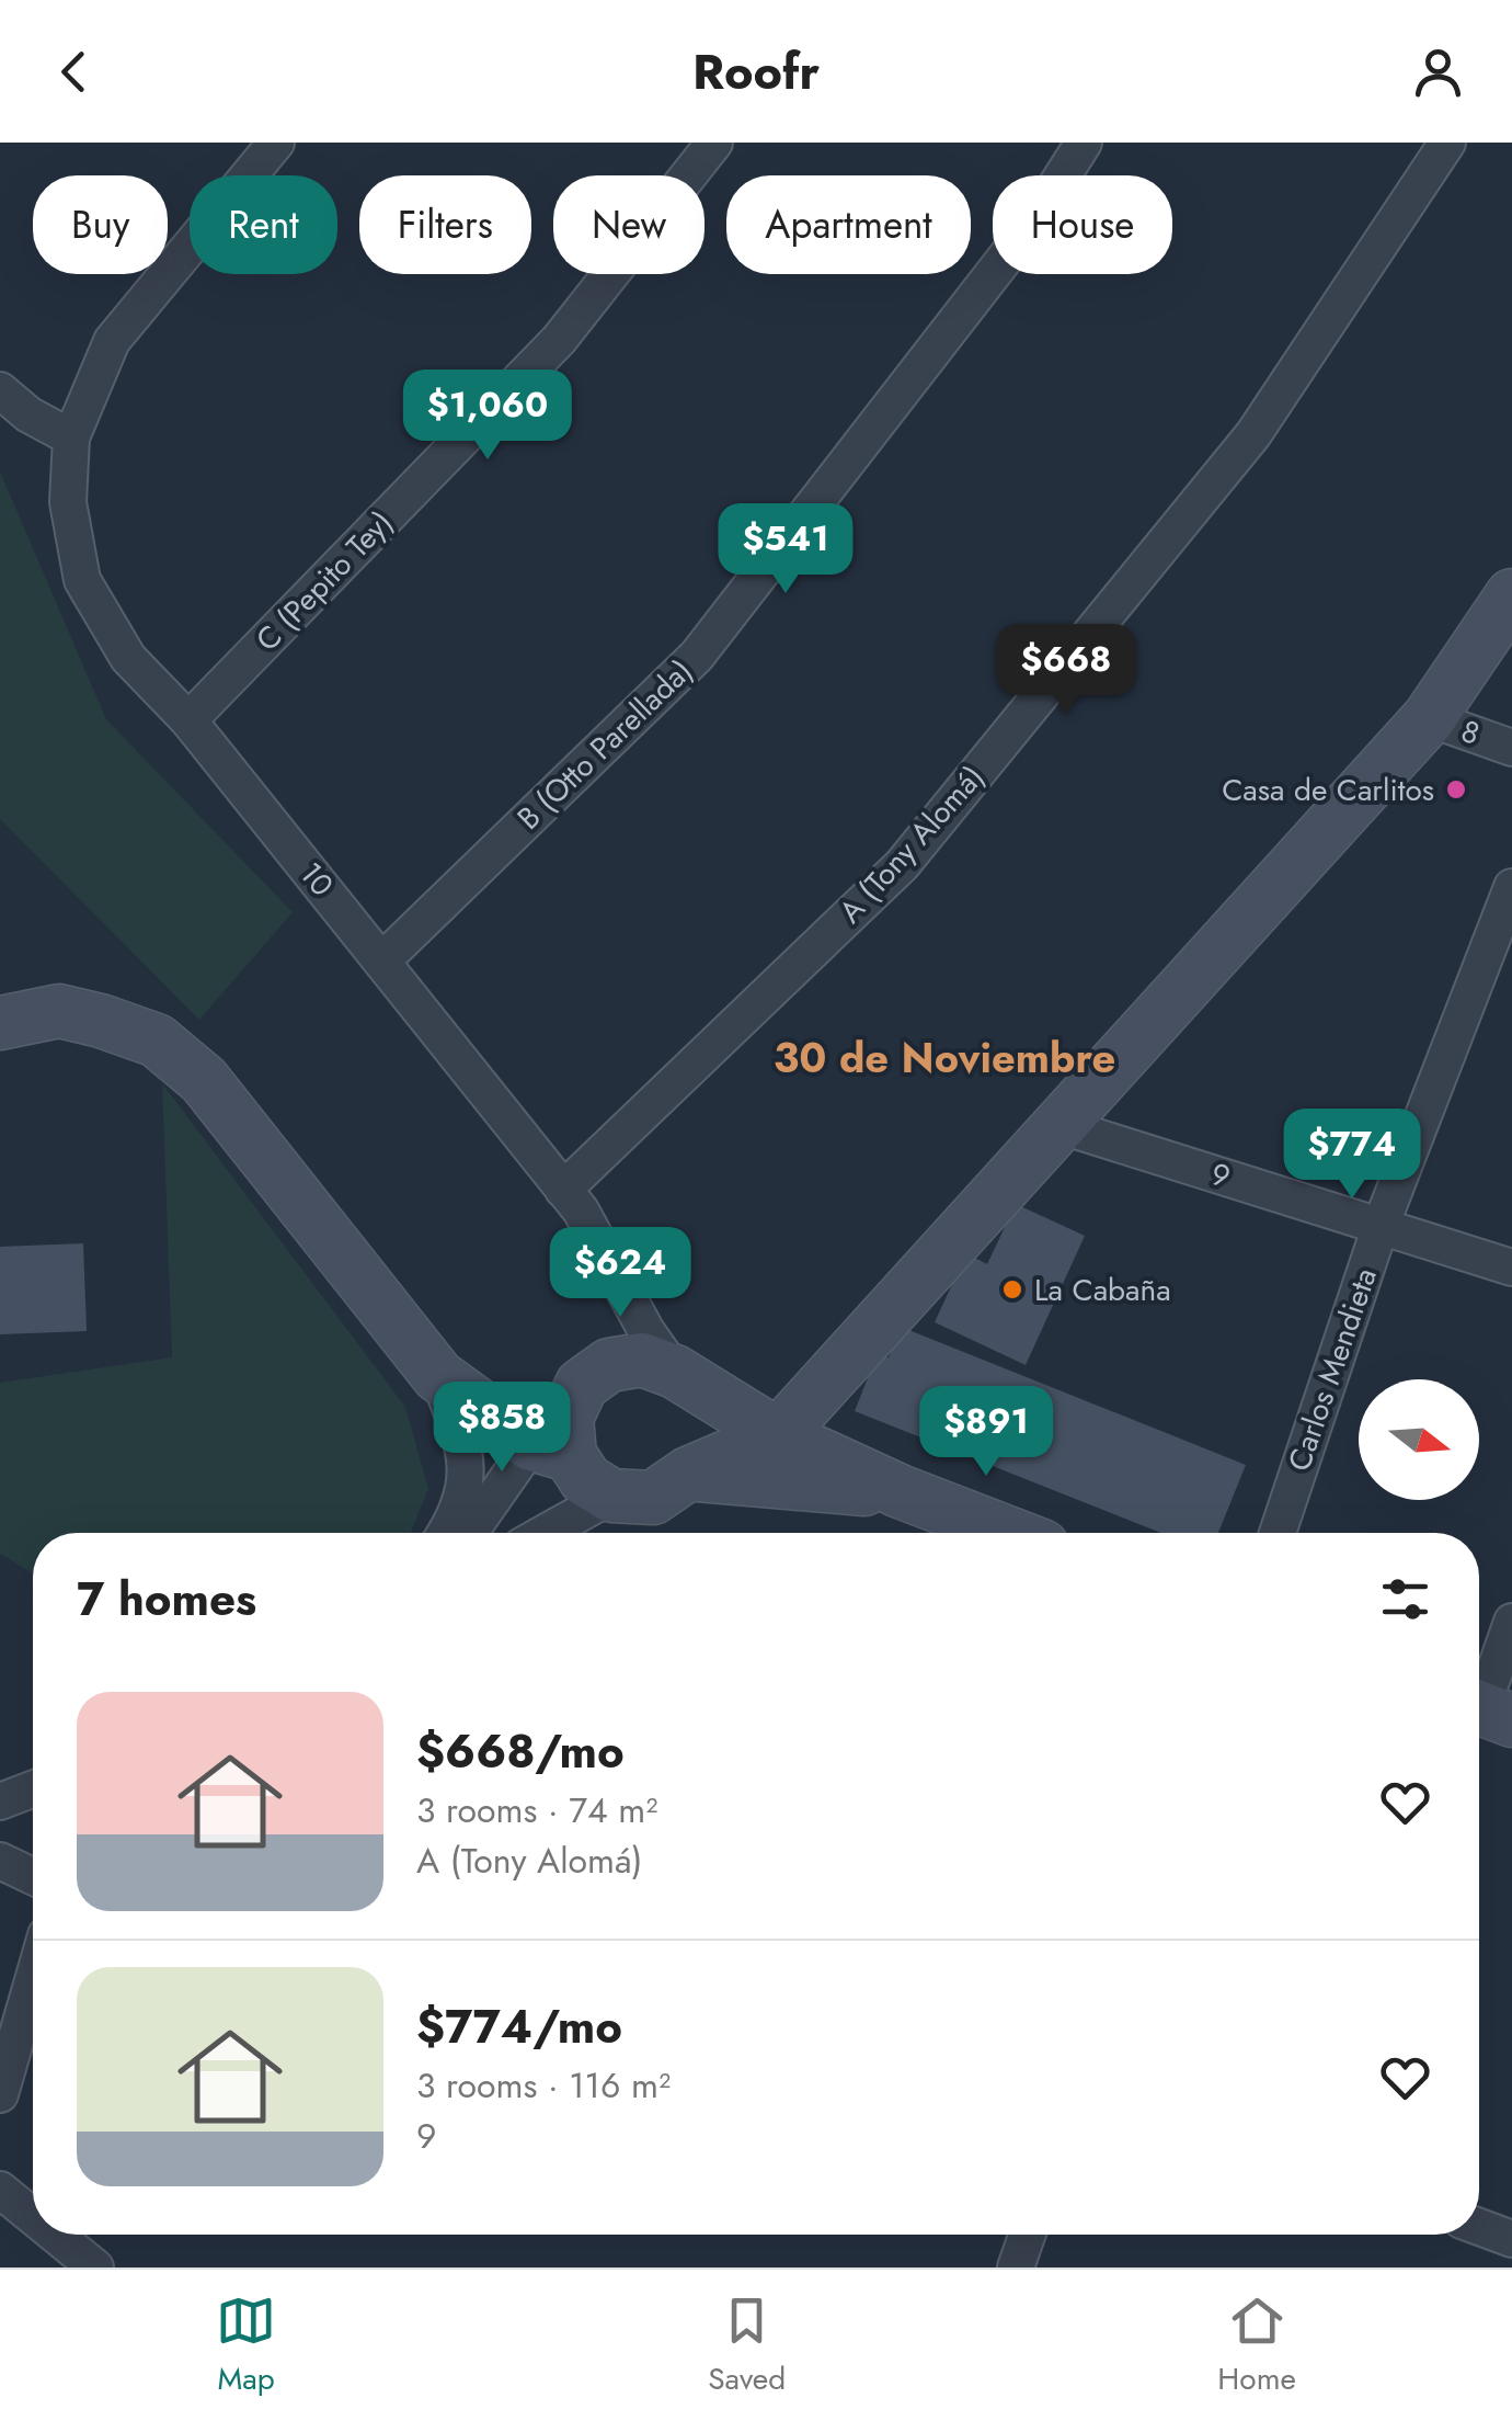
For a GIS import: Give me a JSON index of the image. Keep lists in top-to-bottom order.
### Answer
{
  "streets": {
    "main road": ["10"],
    "street": [
      "C (Pepito Tey)",
      "8",
      "B (Otto Parellada)",
      "A (Tony Alomá)",
      "9",
      "Carlos Mendieta"
    ]
  },
  "crossings": [
    ["C (Pepito Tey)", "10"],
    ["B (Otto Parellada)", "10"],
    ["A (Tony Alomá)", "10"],
    ["9", "Carlos Mendieta"]
  ],
  "districts": ["30 de Noviembre"],
  "places": ["Casa de Carlitos", "La Cabaña"],
  "north": "right",
  "page": {
    "header": "Roofr",
    "chip": [
      "Buy",
      "Rent",
      "Filters",
      "New",
      "Apartment",
      "House"
    ],
    "price": [
      "$1,060",
      "$541",
      "$668",
      "$774",
      "$624",
      "$858",
      "$891"
    ],
    "heading": "7 homes",
    "list": [
      {
        "name": "$668/mo",
        "note": "3 rooms · 74 m² · A (Tony Alomá)"
      },
      {
        "name": "$774/mo",
        "note": "3 rooms · 116 m² · 9"
      }
    ],
    "tabs": ["Map", "Saved", "Home"]
  }
}
